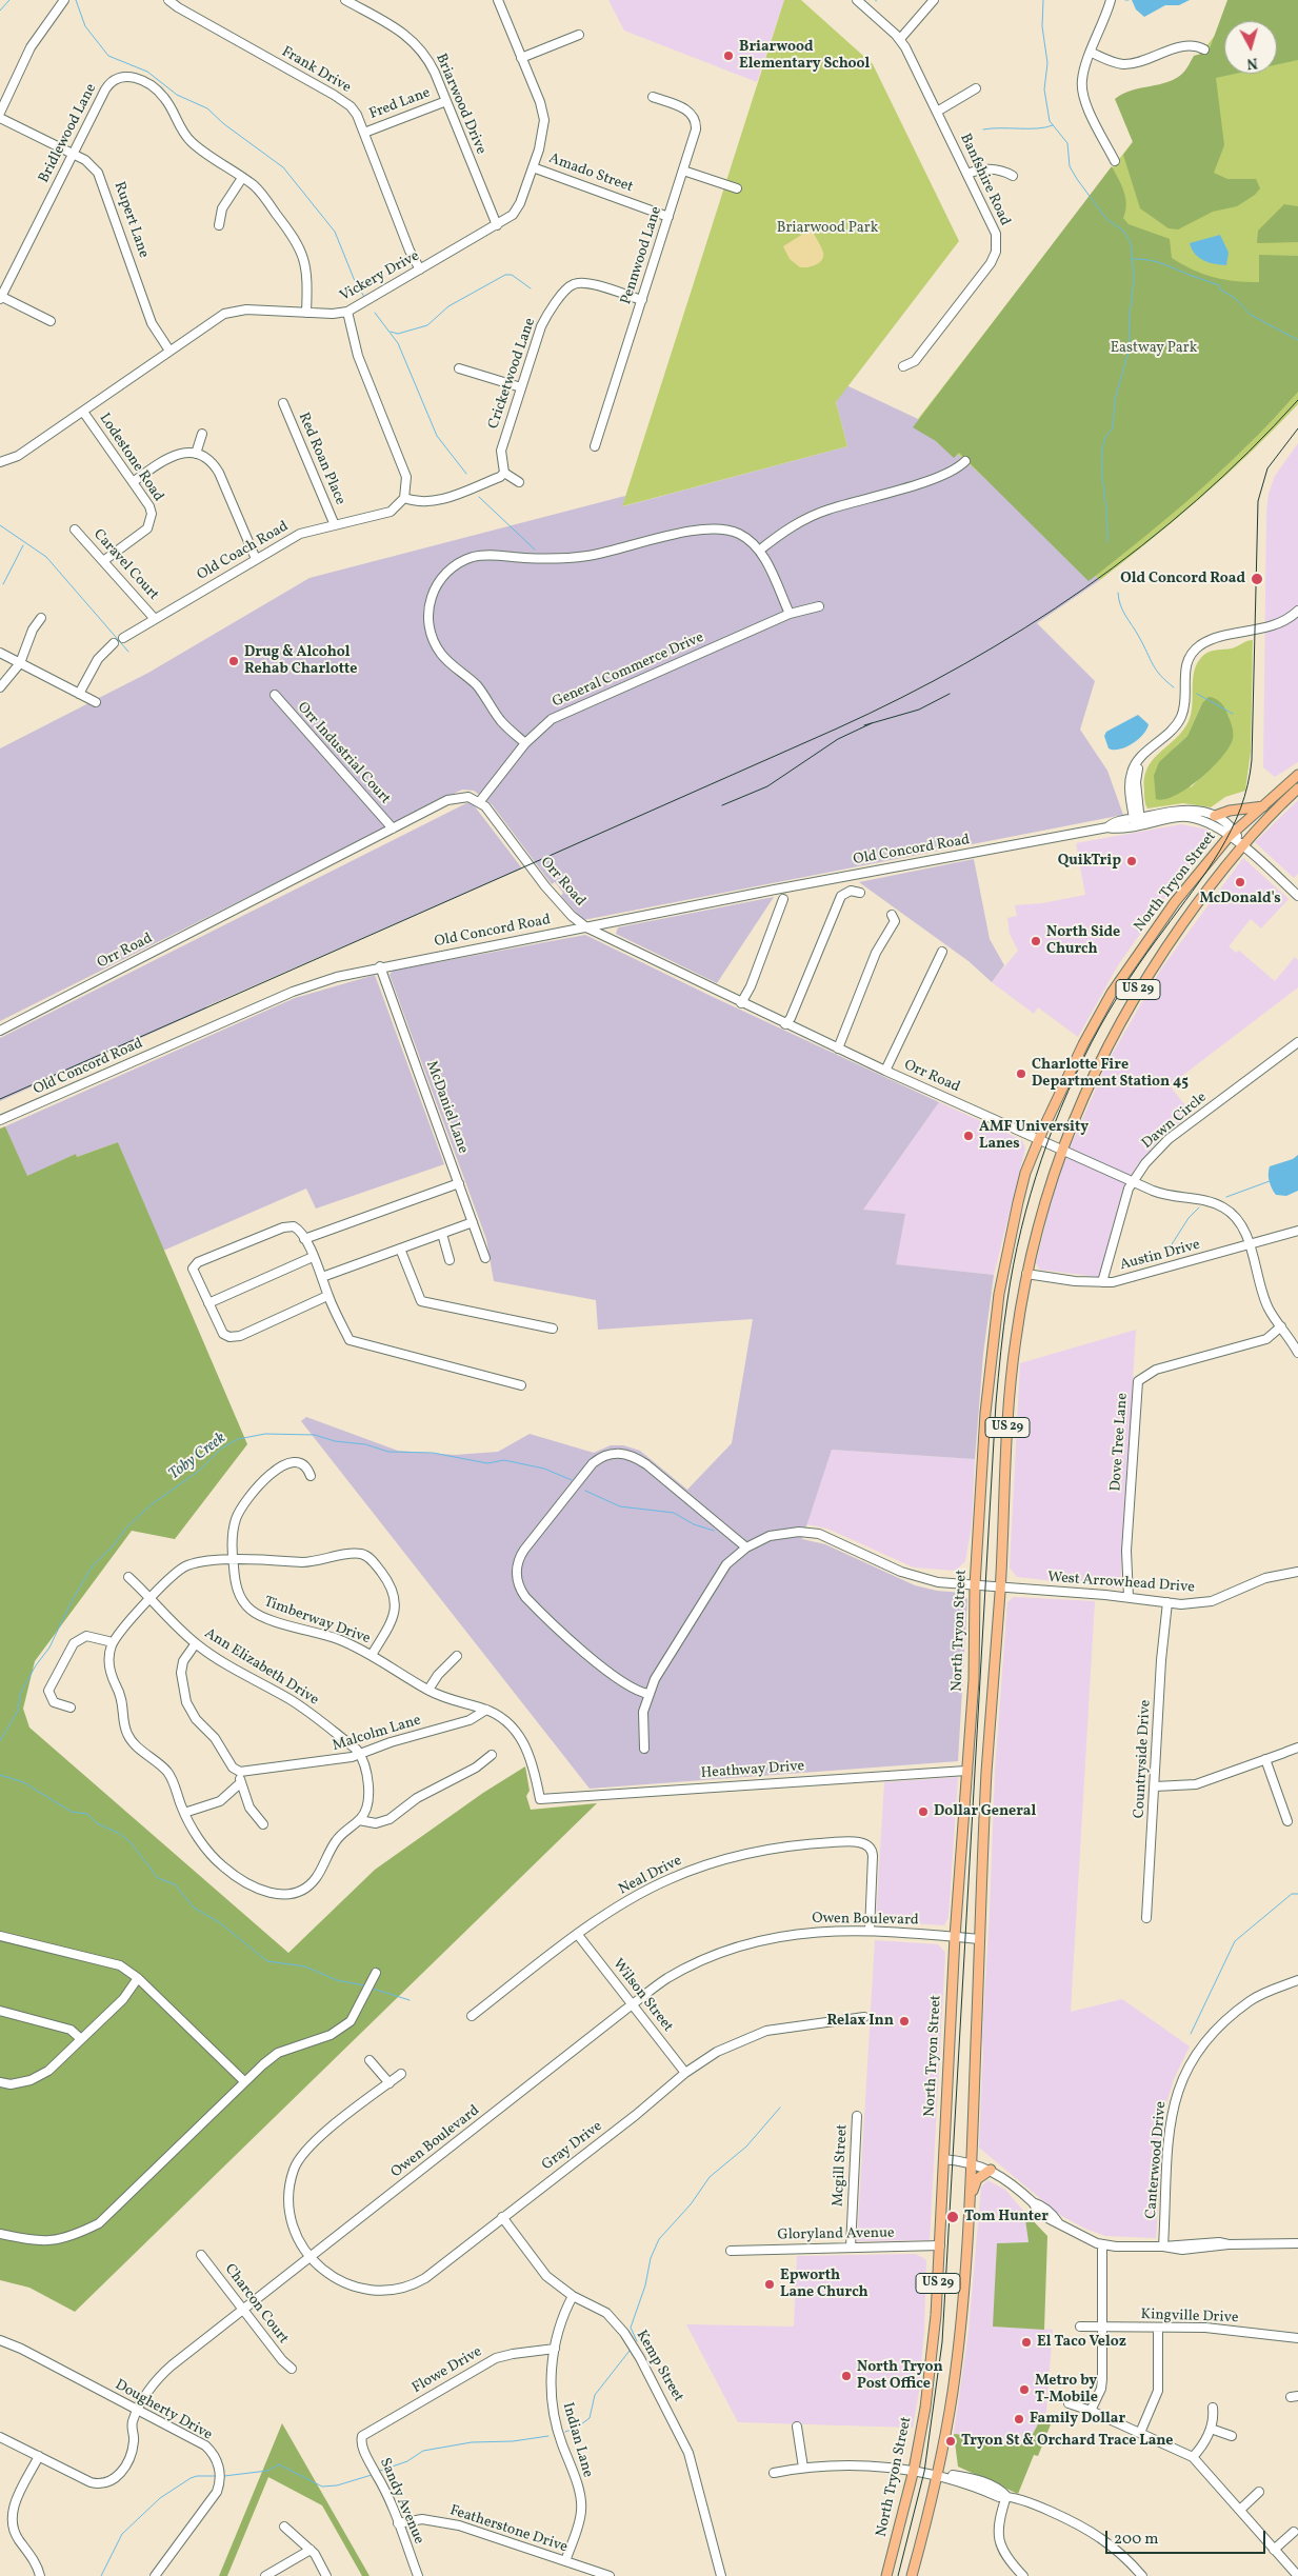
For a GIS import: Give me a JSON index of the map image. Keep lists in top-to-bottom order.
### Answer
{
  "streets": {
    "main road": ["North Tryon Street", "US 29"],
    "street": [
      "Frank Drive",
      "Fred Lane",
      "Briarwood Drive",
      "Bridlewood Lane",
      "Amado Street",
      "Banfshire Road",
      "Rupert Lane",
      "Pennwood Lane",
      "Vickery Drive",
      "Cricketwood Lane",
      "Lodestone Road",
      "Red Roan Place",
      "Old Coach Road",
      "Caravel Court",
      "General Commerce Drive",
      "Orr Industrial Court",
      "Old Concord Road",
      "Orr Road",
      "McDaniel Lane",
      "Dawn Circle",
      "Austin Drive",
      "Dove Tree Lane",
      "West Arrowhead Drive",
      "Timberway Drive",
      "Ann Elizabeth Drive",
      "Malcolm Lane",
      "Countryside Drive",
      "Heathway Drive",
      "Neal Drive",
      "Owen Boulevard",
      "Wilson Street",
      "Gray Drive",
      "Canterwood Drive",
      "Mcgill Street",
      "Gloryland Avenue",
      "Charcon Court",
      "Kingville Drive",
      "Kemp Street",
      "Flowe Drive",
      "Dougherty Drive",
      "Indian Lane",
      "Sandy Avenue",
      "Featherstone Drive"
    ]
  },
  "crossings": [
    ["Frank Drive", "Fred Lane"],
    ["Frank Drive", "Vickery Drive"],
    ["Fred Lane", "Briarwood Drive"],
    ["Briarwood Drive", "Vickery Drive"],
    ["Bridlewood Lane", "Rupert Lane"],
    ["Bridlewood Lane", "Vickery Drive"],
    ["Amado Street", "Pennwood Lane"],
    ["Amado Street", "Vickery Drive"],
    ["Rupert Lane", "Vickery Drive"],
    ["Pennwood Lane", "Cricketwood Lane"],
    ["Vickery Drive", "Lodestone Road"],
    ["Lodestone Road", "Caravel Court"],
    ["Red Roan Place", "Old Coach Road"],
    ["Old Coach Road", "Caravel Court"],
    ["General Commerce Drive", "Orr Road"],
    ["Orr Industrial Court", "Orr Road"],
    ["Old Concord Road", "Orr Road"],
    ["Old Concord Road", "North Tryon Street"],
    ["Old Concord Road", "McDaniel Lane"],
    ["Orr Road", "North Tryon Street"],
    ["Orr Road", "Dawn Circle"],
    ["Orr Road", "Austin Drive"],
    ["Orr Road", "Dove Tree Lane"],
    ["North Tryon Street", "Austin Drive"],
    ["North Tryon Street", "West Arrowhead Drive"],
    ["North Tryon Street", "Heathway Drive"],
    ["North Tryon Street", "Owen Boulevard"],
    ["North Tryon Street", "Gloryland Avenue"],
    ["Dawn Circle", "Austin Drive"],
    ["Dove Tree Lane", "West Arrowhead Drive"],
    ["West Arrowhead Drive", "Countryside Drive"],
    ["Timberway Drive", "Malcolm Lane"],
    ["Timberway Drive", "Heathway Drive"],
    ["Ann Elizabeth Drive", "Malcolm Lane"],
    ["Neal Drive", "Owen Boulevard"],
    ["Neal Drive", "Wilson Street"],
    ["Owen Boulevard", "Wilson Street"],
    ["Owen Boulevard", "Gray Drive"],
    ["Owen Boulevard", "Charcon Court"],
    ["Owen Boulevard", "Dougherty Drive"],
    ["Wilson Street", "Gray Drive"],
    ["Gray Drive", "Kemp Street"],
    ["Mcgill Street", "Gloryland Avenue"],
    ["Kemp Street", "Indian Lane"],
    ["Flowe Drive", "Indian Lane"],
    ["Flowe Drive", "Sandy Avenue"],
    ["Indian Lane", "Featherstone Drive"],
    ["Sandy Avenue", "Featherstone Drive"]
  ],
  "water": ["Toby Creek"],
  "parks": ["Briarwood Park", "Eastway Park"],
  "places": [
    "Briarwood Elementary School",
    "Old Concord Road",
    "Drug & Alcohol Rehab Charlotte",
    "QuikTrip",
    "McDonald's",
    "North Side Church",
    "Charlotte Fire Department Station 45",
    "AMF University Lanes",
    "Dollar General",
    "Relax Inn",
    "Tom Hunter",
    "Epworth Lane Church",
    "El Taco Veloz",
    "North Tryon Post Office",
    "Metro by T-Mobile",
    "Family Dollar",
    "Tryon St & Orchard Trace Lane"
  ],
  "scale_bar": "200 m",
  "north": "bottom"
}
